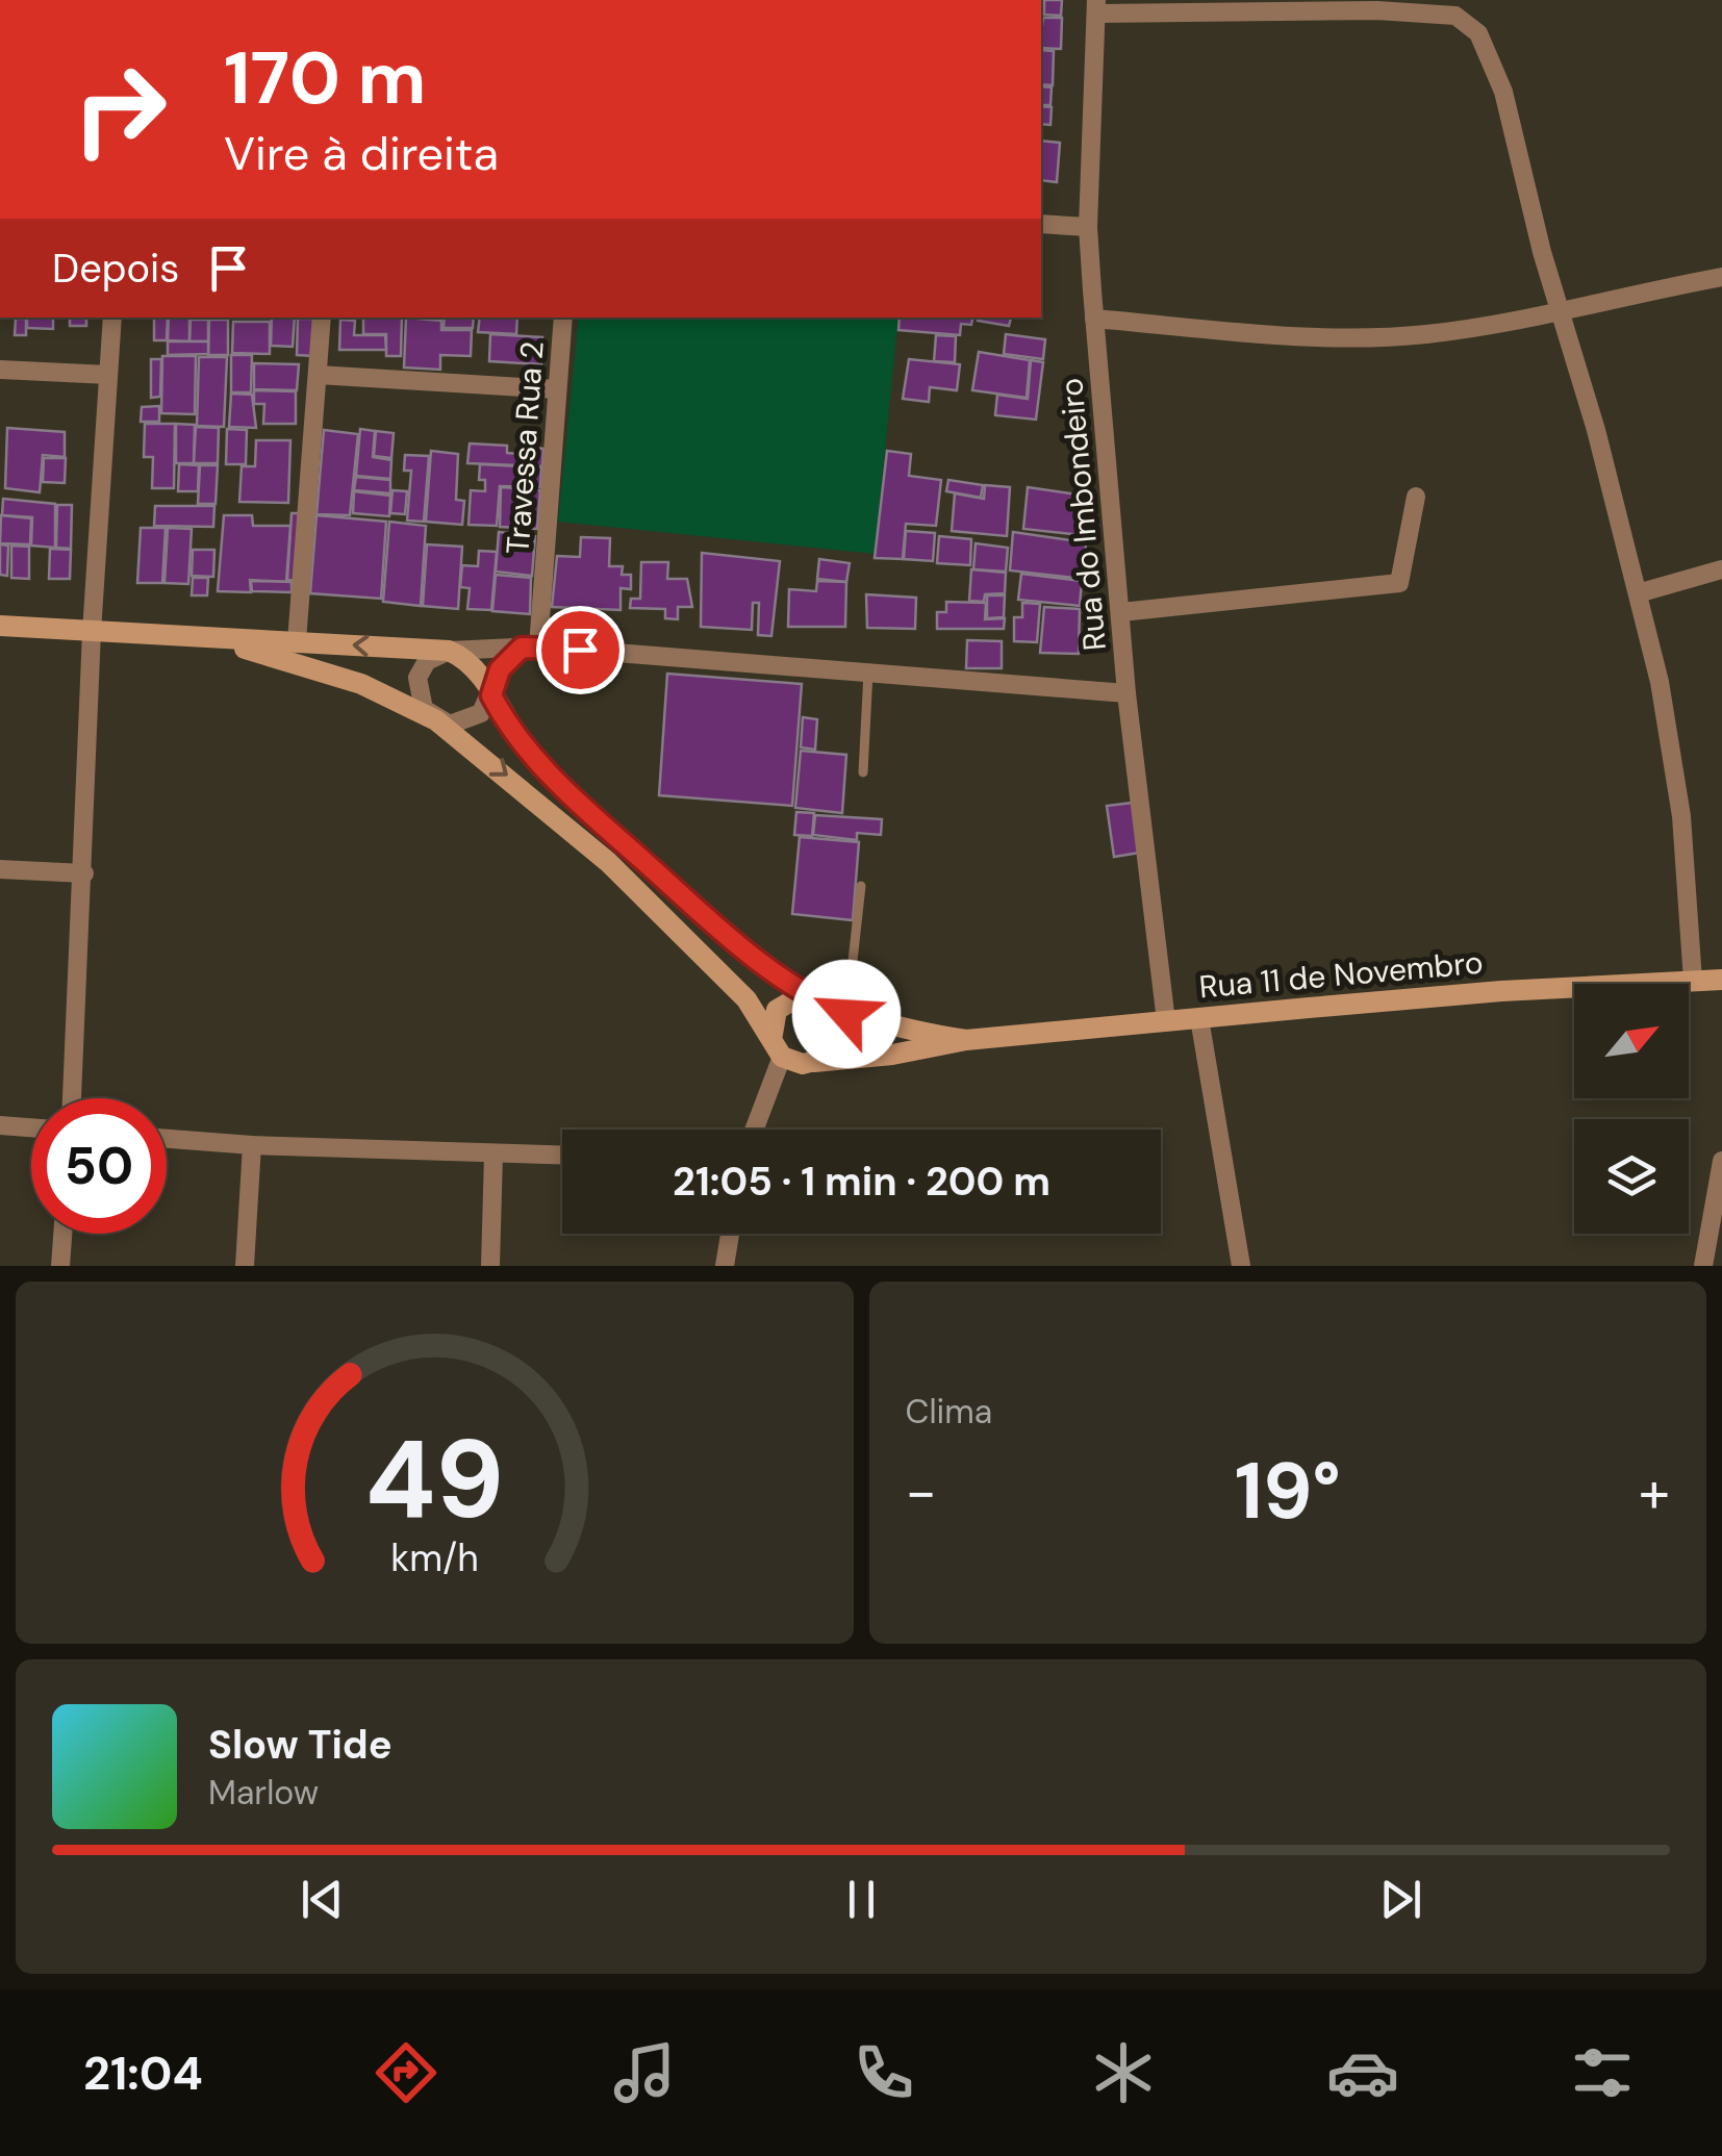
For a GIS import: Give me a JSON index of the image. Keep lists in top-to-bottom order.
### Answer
{
  "streets": {
    "main road": ["Rua 11 de Novembro"],
    "street": ["Travessa Rua 2", "Rua do Imbondeiro"]
  },
  "crossings": [
    ["Rua do Imbondeiro", "Rua 11 de Novembro"]
  ],
  "north": "top right",
  "page": {
    "turn": ["170 m", "Vire à direita"],
    "then": "Depois",
    "limit": "50",
    "trip": "21:05 · 1 min · 200 m",
    "tile": "Clima",
    "heat": ["−", "19°", "+"],
    "song": ["Slow Tide", "Marlow"],
    "tabs": "21:04",
    "gauge": ["49", "km/h"]
  }
}
